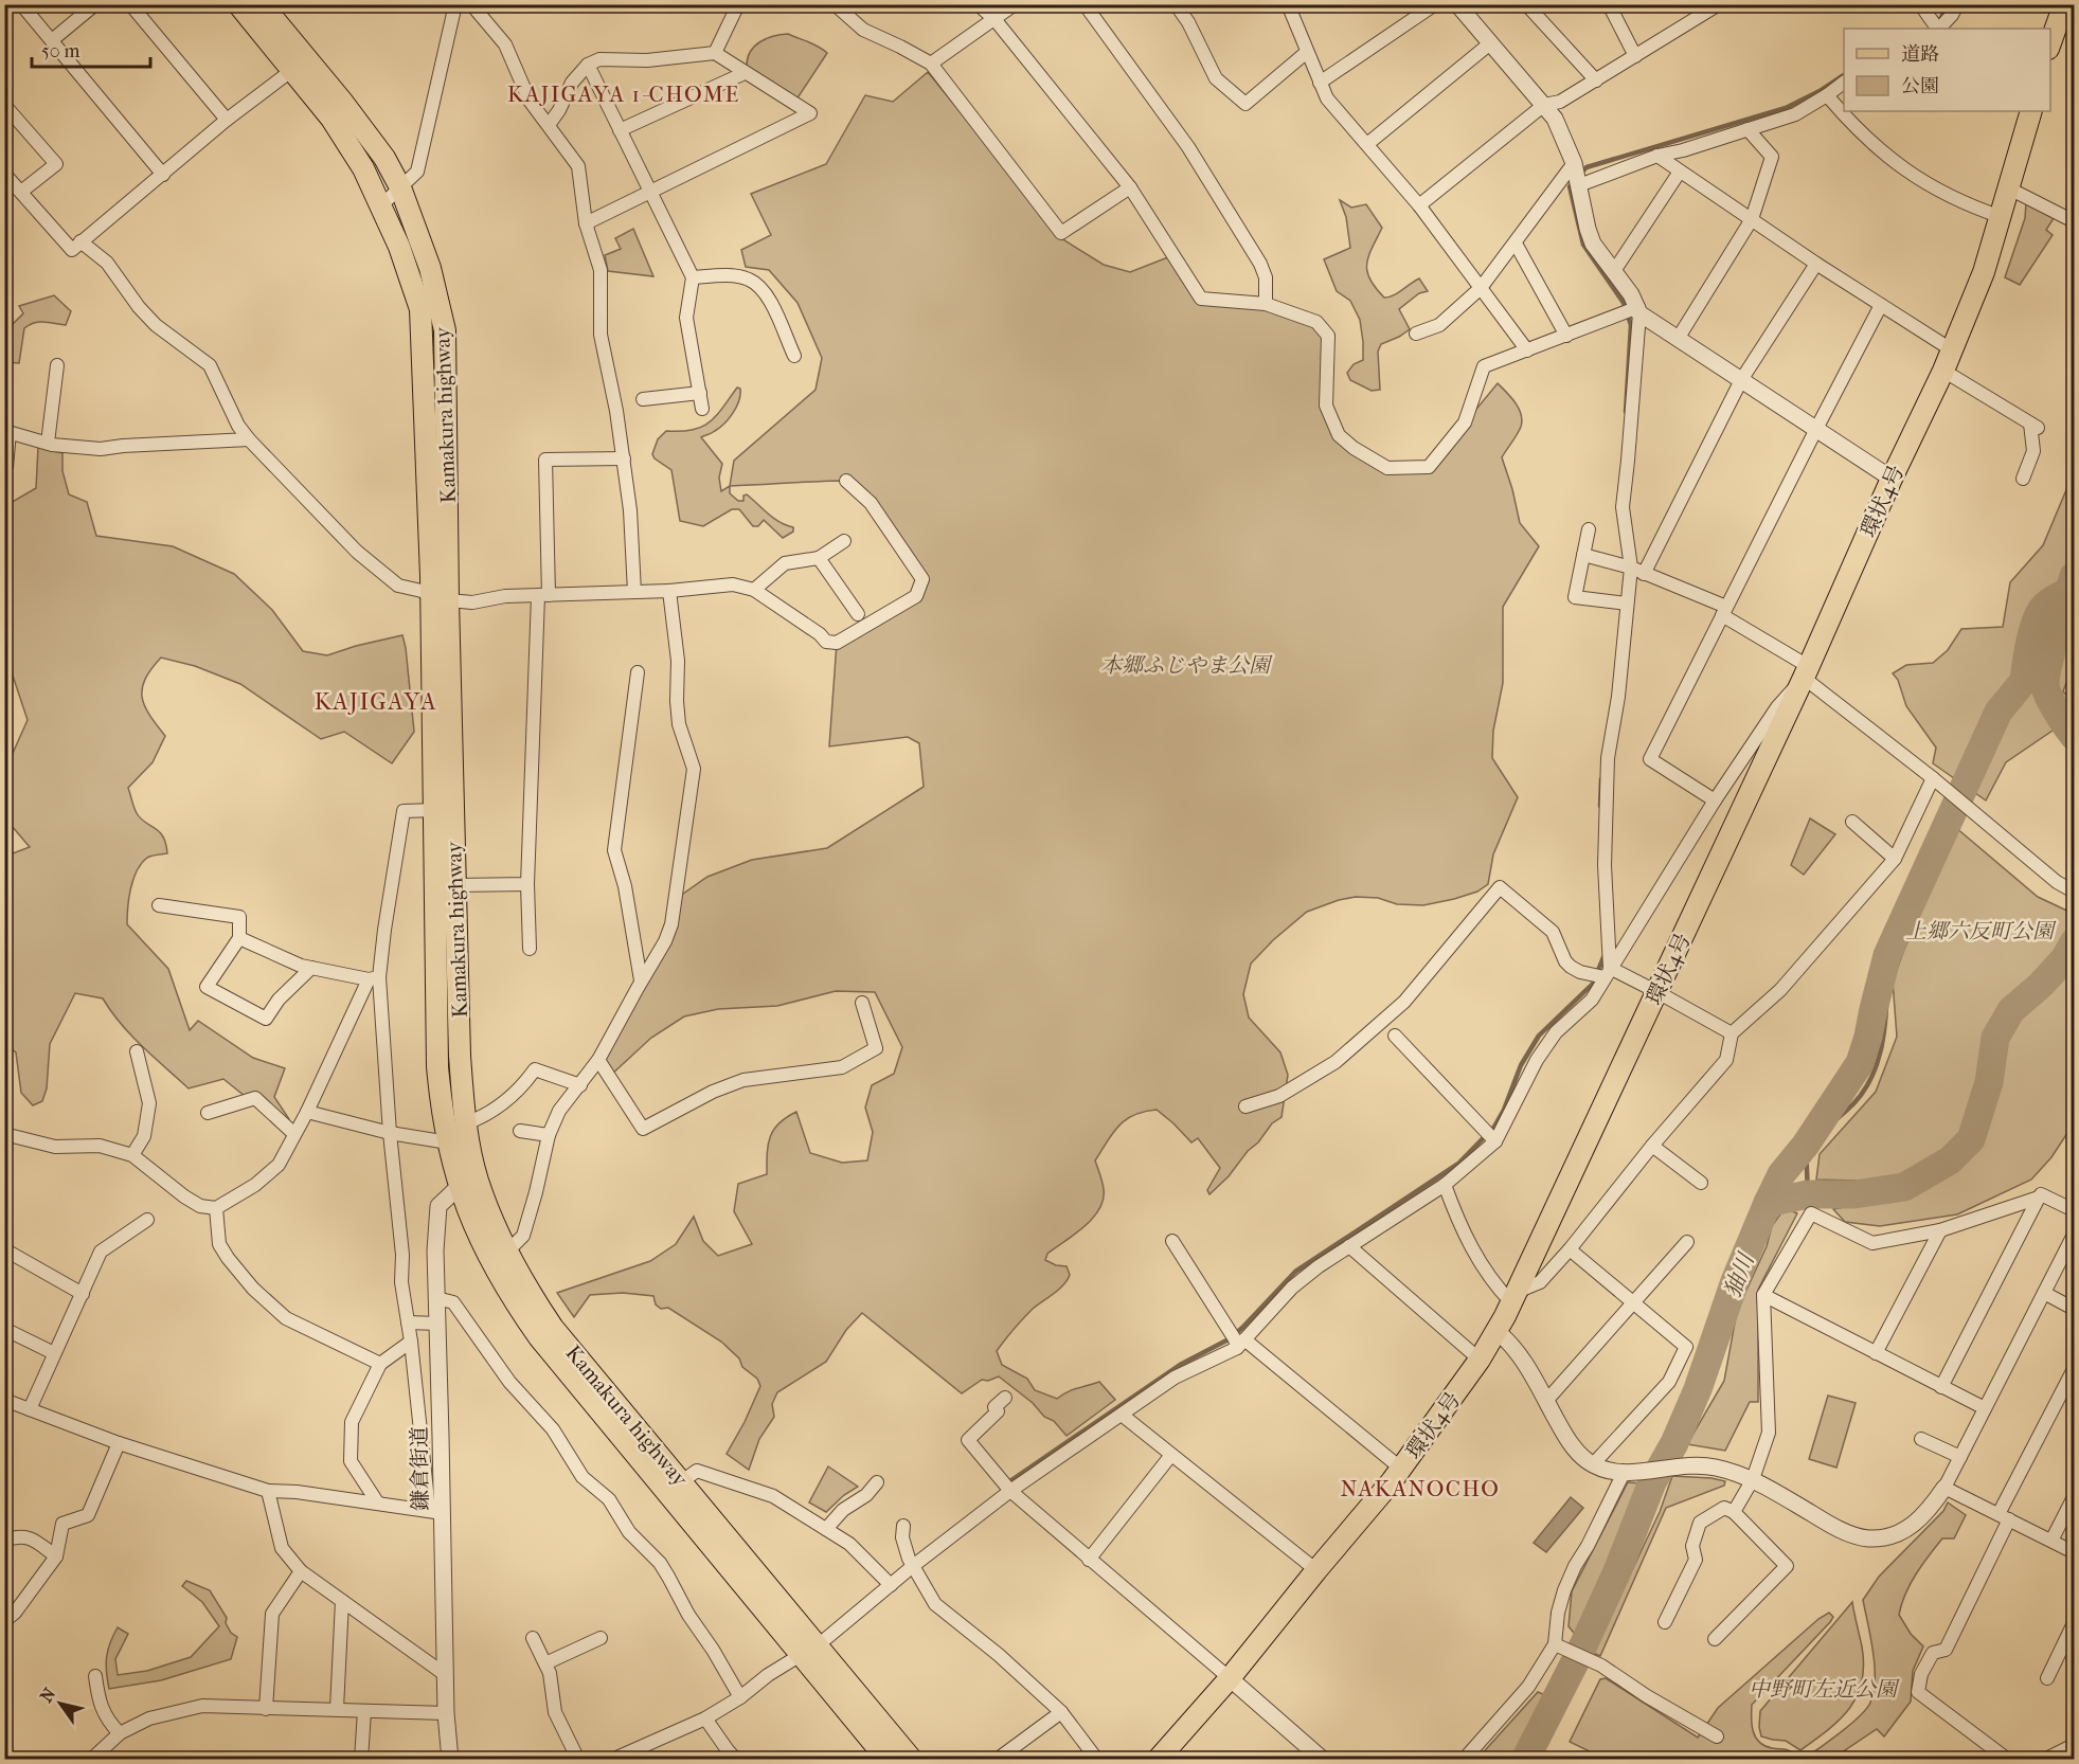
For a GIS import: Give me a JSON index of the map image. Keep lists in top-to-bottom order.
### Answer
{
  "streets": {
    "main road": ["Kamakura highway", "環状4号"],
    "street": ["鎌倉街道"]
  },
  "crossings": [
    ["Kamakura highway", "鎌倉街道"]
  ],
  "districts": ["KAJIGAYA 1-CHOME", "KAJIGAYA", "NAKANOCHO"],
  "water": ["㹨川"],
  "parks": ["本郷ふじやま公園", "上郷六反町公園", "中野町左近公園"],
  "legend": ["道路", "公園"],
  "scale_bar": "50 m",
  "north": "top left"
}
